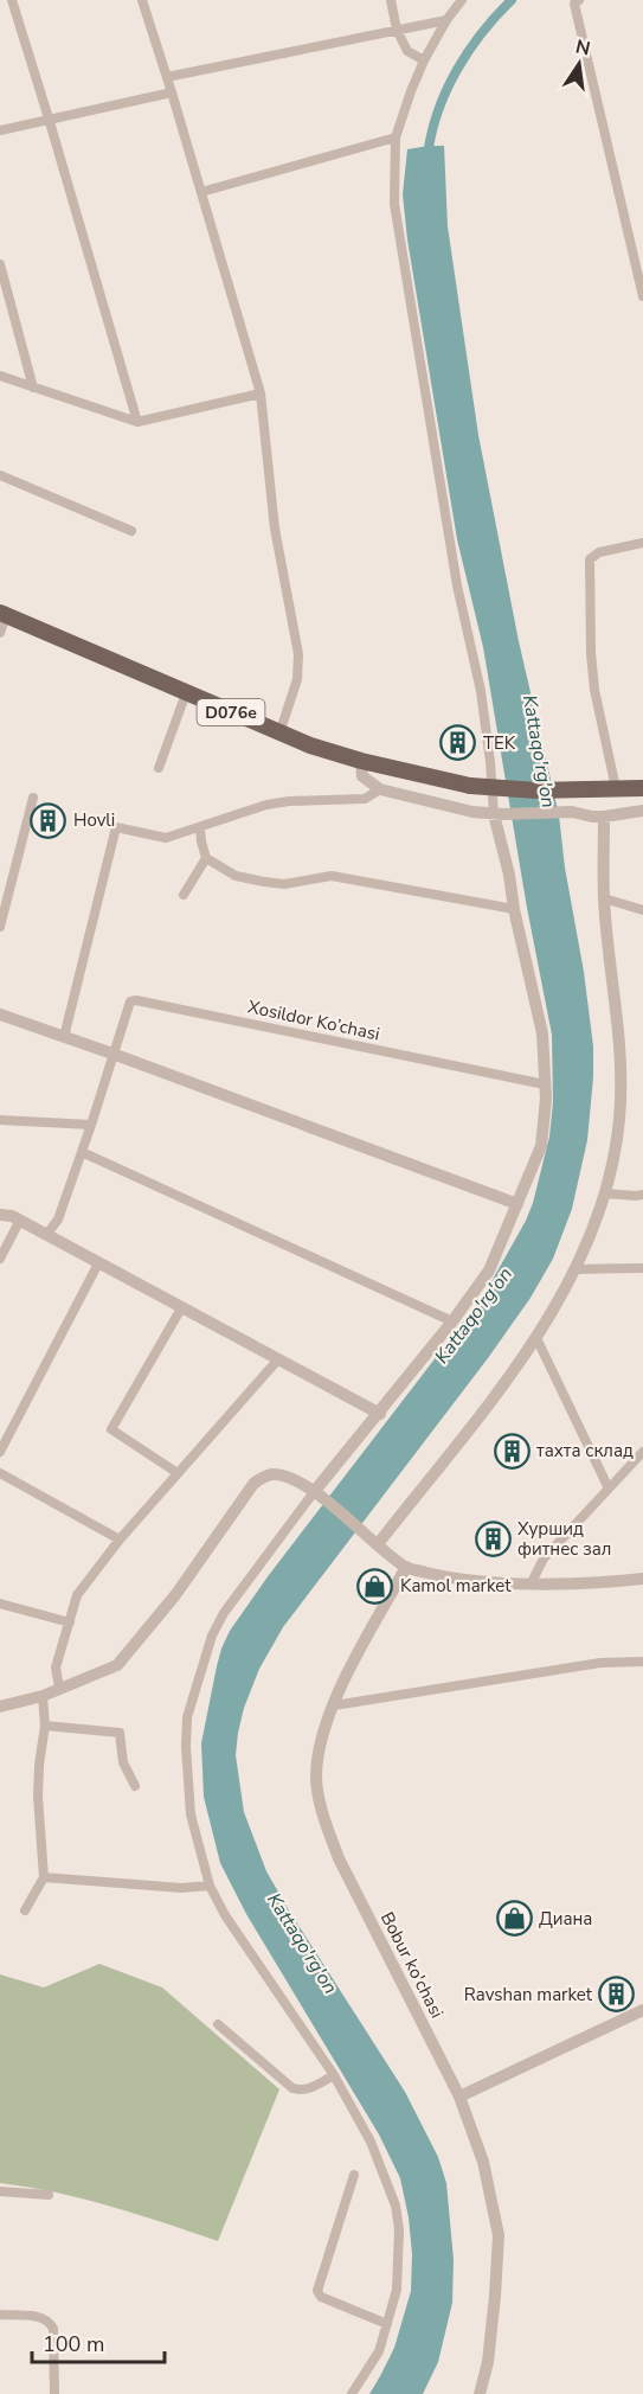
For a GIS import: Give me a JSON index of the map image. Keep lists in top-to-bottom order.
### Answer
{
  "streets": {
    "main road": ["D076e"],
    "street": ["Xosildor Ko’chasi", "Bobur ko'chasi"]
  },
  "water": ["Kattaqo'rg'on"],
  "places": {
    "building": [
      "TEK",
      "Hovli",
      "тахта склад",
      "Хуршид фитнес зал",
      "Ravshan market"
    ],
    "shop": ["Kamol market", "Диана"]
  },
  "scale_bar": "100 m",
  "north": "top"
}
